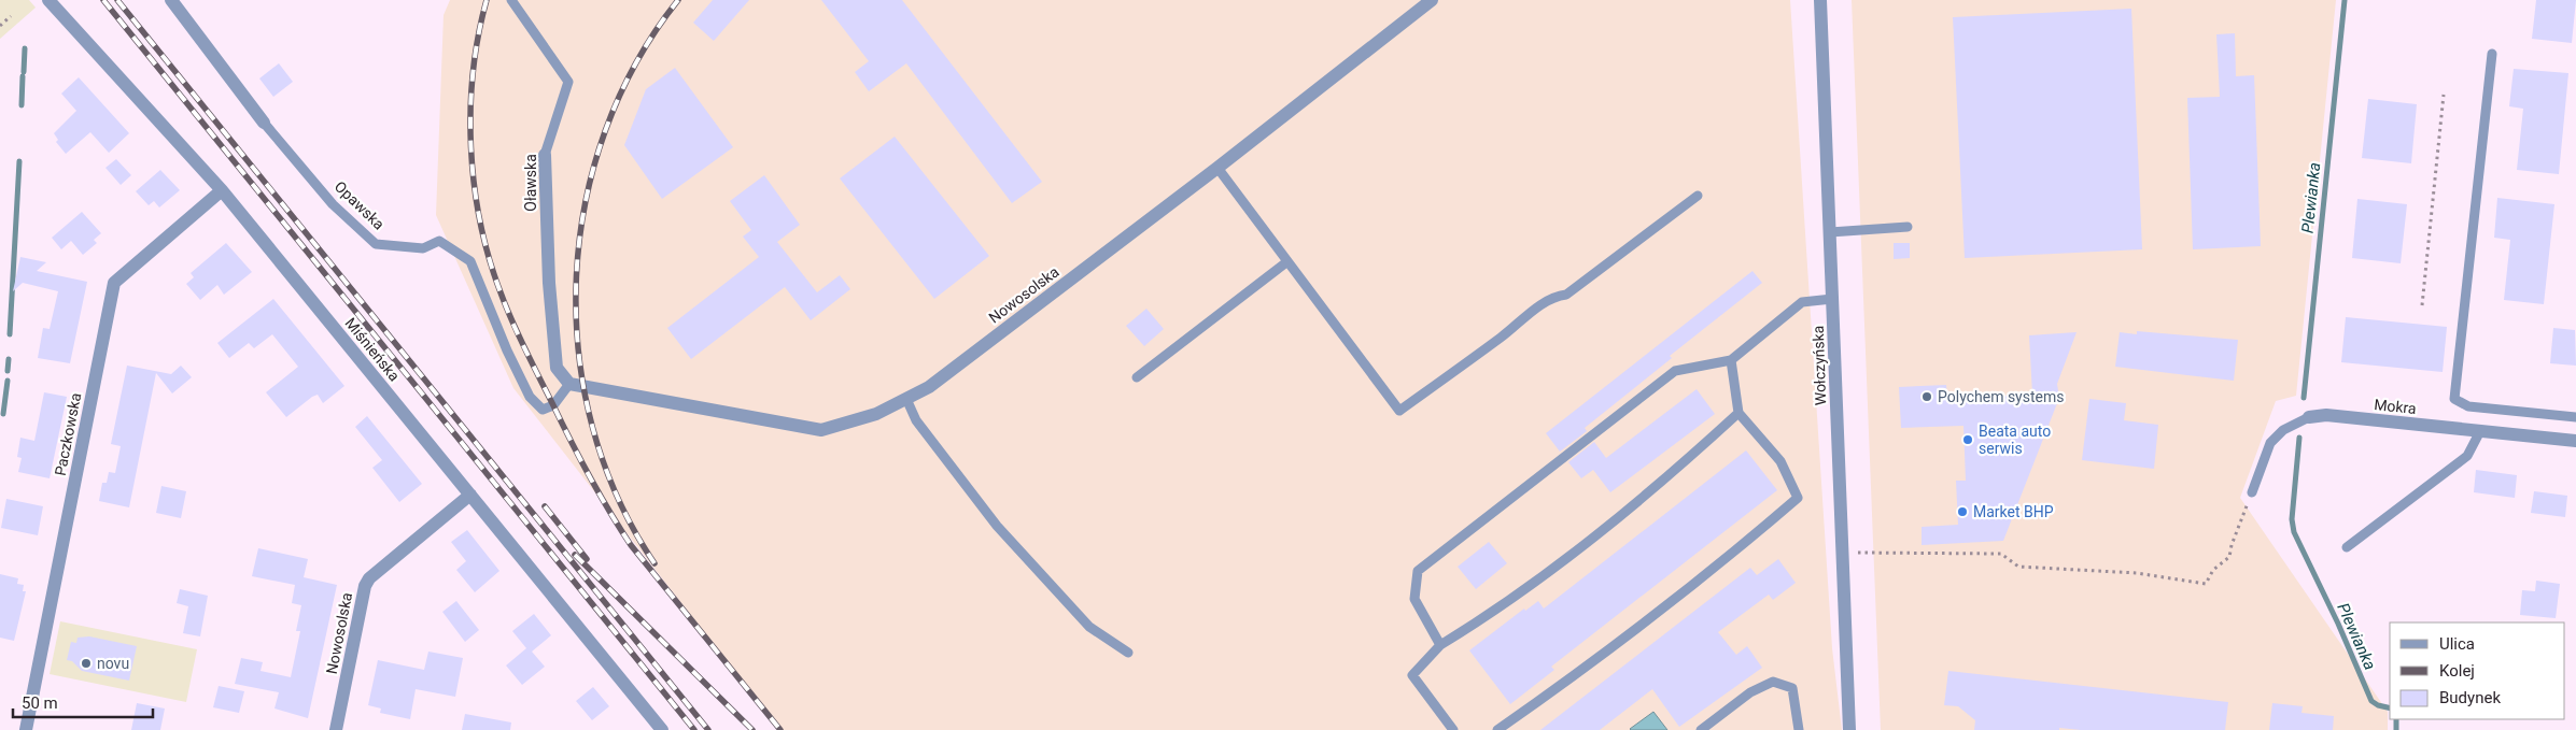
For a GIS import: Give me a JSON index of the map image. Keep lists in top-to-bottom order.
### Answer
{
  "streets": {
    "street": [
      "Oławska",
      "Opawska",
      "Nowosolska",
      "Miśnieńska",
      "Wołczyńska",
      "Mokra",
      "Paczkowska"
    ]
  },
  "crossings": [
    ["Oławska", "Opawska"],
    ["Oławska", "Nowosolska"],
    ["Opawska", "Nowosolska"],
    ["Nowosolska", "Miśnieńska"],
    ["Miśnieńska", "Paczkowska"]
  ],
  "water": ["Plewianka"],
  "places": [
    "Polychem systems",
    "Beata auto serwis",
    "Market BHP",
    "novu"
  ],
  "legend": ["Ulica", "Kolej", "Budynek"],
  "scale_bar": "50 m"
}
